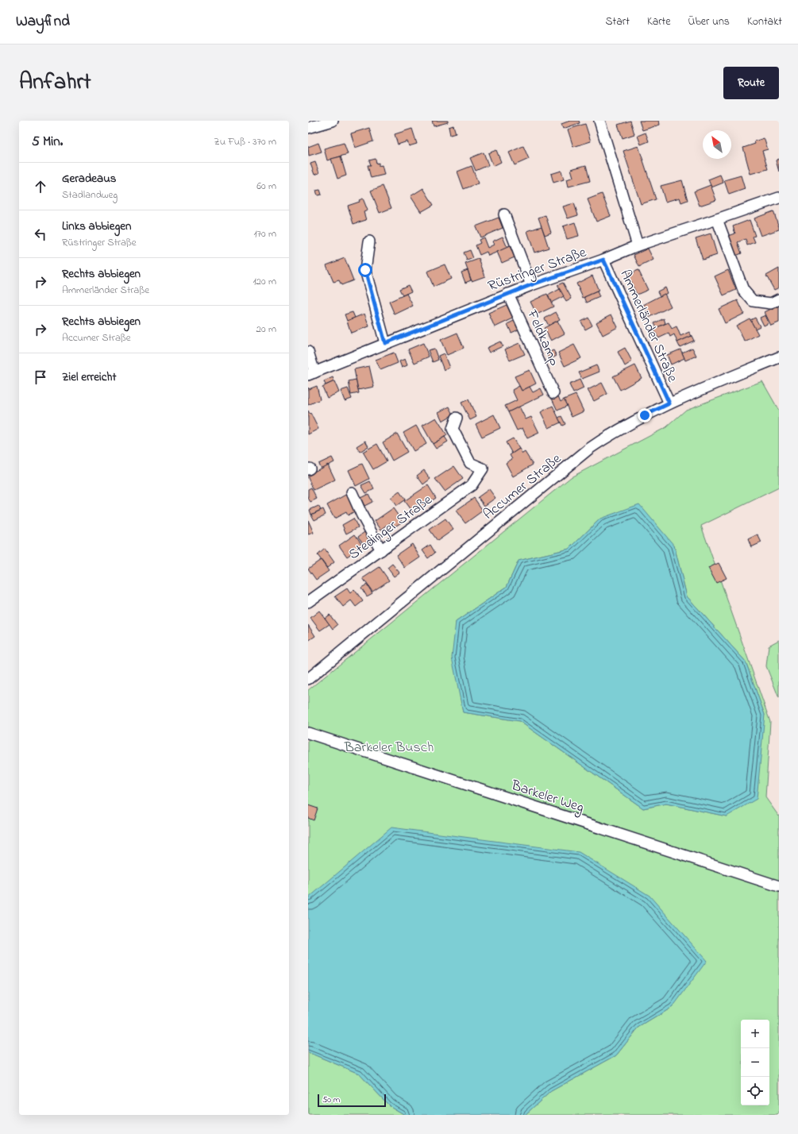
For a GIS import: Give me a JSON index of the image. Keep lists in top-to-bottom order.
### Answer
{
  "streets": {
    "street": [
      "Rüstringer Straße",
      "Ammerländer Straße",
      "Feldkamp",
      "Accumer Straße",
      "Stedinger Straße",
      "Barkeler Weg"
    ]
  },
  "crossings": [
    ["Rüstringer Straße", "Ammerländer Straße"],
    ["Rüstringer Straße", "Feldkamp"],
    ["Ammerländer Straße", "Accumer Straße"]
  ],
  "parks": ["Barkeler Busch"],
  "scale_bar": "50 m",
  "north": "top left",
  "page": {
    "header": "Wayfind",
    "nav": [
      "Start",
      "Karte",
      "Über uns",
      "Kontakt"
    ],
    "title": "Anfahrt",
    "buttons": "Route",
    "heading": ["5 Min.", "Zu Fuß · 370 m"],
    "list": [
      ["Geradeaus", "Stadlandweg", "60 m"],
      ["Links abbiegen", "Rüstringer Straße", "170 m"],
      ["Rechts abbiegen", "Ammerländer Straße", "120 m"],
      ["Rechts abbiegen", "Accumer Straße", "20 m"],
      "Ziel erreicht"
    ],
    "map_buttons": ["+", "−"],
    "scale": "50 m"
  }
}
